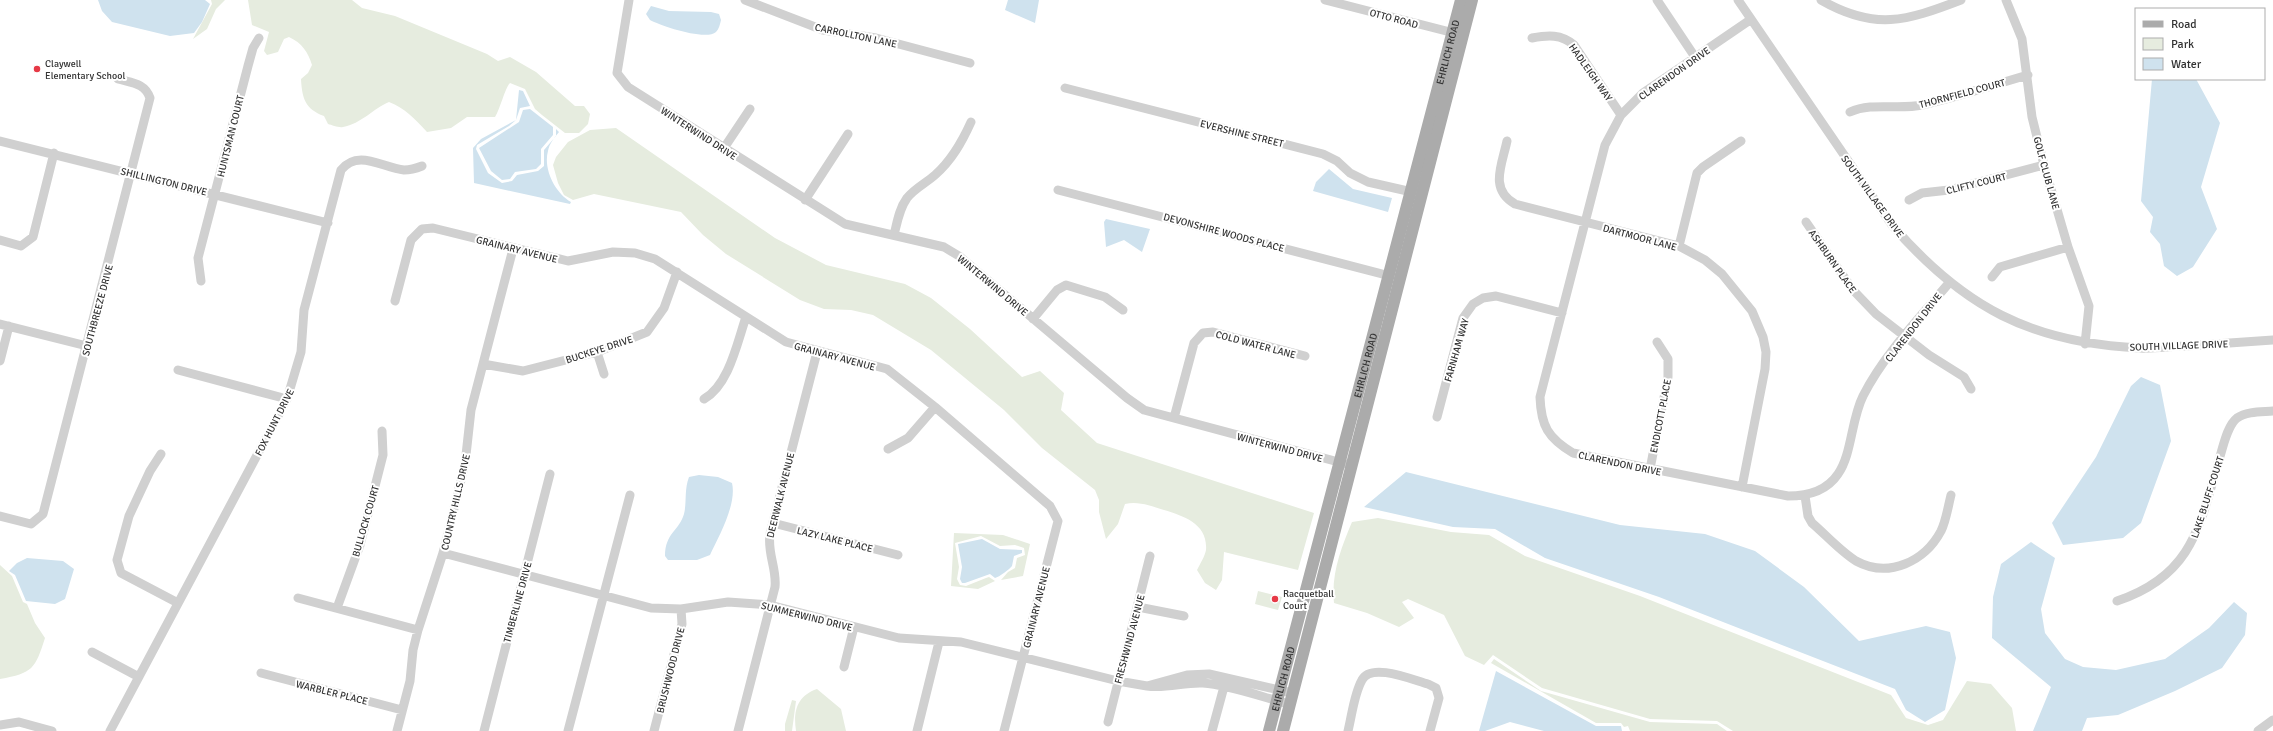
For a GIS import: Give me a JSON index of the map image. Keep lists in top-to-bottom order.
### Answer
{
  "streets": {
    "main road": ["EHRLICH ROAD"],
    "street": [
      "OTTO ROAD",
      "CARROLLTON LANE",
      "HADLEIGH WAY",
      "CLARENDON DRIVE",
      "THORNFIELD COURT",
      "WINTERWIND DRIVE",
      "EVERSHINE STREET",
      "HUNTSMAN COURT",
      "GOLF CLUB LANE",
      "SHILLINGTON DRIVE",
      "CLIFTY COURT",
      "SOUTH VILLAGE DRIVE",
      "DEVONSHIRE WOODS PLACE",
      "DARTMOOR LANE",
      "GRAINARY AVENUE",
      "ASHBURN PLACE",
      "SOUTHBREEZE DRIVE",
      "COLD WATER LANE",
      "BUCKEYE DRIVE",
      "FARNHAM WAY",
      "ENDICOTT PLACE",
      "FOX HUNT DRIVE",
      "DEERWALK AVENUE",
      "LAKE BLUFF COURT",
      "COUNTRY HILLS DRIVE",
      "BULLOCK COURT",
      "LAZY LAKE PLACE",
      "TIMBERLINE DRIVE",
      "SUMMERWIND DRIVE",
      "FRESHWIND AVENUE",
      "BRUSHWOOD DRIVE",
      "WARBLER PLACE"
    ]
  },
  "crossings": [
    ["OTTO ROAD", "EHRLICH ROAD"],
    ["EHRLICH ROAD", "WINTERWIND DRIVE"],
    ["EHRLICH ROAD", "EVERSHINE STREET"],
    ["EHRLICH ROAD", "DEVONSHIRE WOODS PLACE"],
    ["EHRLICH ROAD", "SUMMERWIND DRIVE"],
    ["HADLEIGH WAY", "CLARENDON DRIVE"],
    ["CLARENDON DRIVE", "SOUTH VILLAGE DRIVE"],
    ["CLARENDON DRIVE", "DARTMOOR LANE"],
    ["CLARENDON DRIVE", "ASHBURN PLACE"],
    ["CLARENDON DRIVE", "FARNHAM WAY"],
    ["CLARENDON DRIVE", "ENDICOTT PLACE"],
    ["THORNFIELD COURT", "GOLF CLUB LANE"],
    ["WINTERWIND DRIVE", "COLD WATER LANE"],
    ["HUNTSMAN COURT", "SHILLINGTON DRIVE"],
    ["GOLF CLUB LANE", "CLIFTY COURT"],
    ["GOLF CLUB LANE", "SOUTH VILLAGE DRIVE"],
    ["SHILLINGTON DRIVE", "SOUTHBREEZE DRIVE"],
    ["SHILLINGTON DRIVE", "FOX HUNT DRIVE"],
    ["GRAINARY AVENUE", "BUCKEYE DRIVE"],
    ["GRAINARY AVENUE", "DEERWALK AVENUE"],
    ["GRAINARY AVENUE", "COUNTRY HILLS DRIVE"],
    ["GRAINARY AVENUE", "SUMMERWIND DRIVE"],
    ["BUCKEYE DRIVE", "COUNTRY HILLS DRIVE"],
    ["DEERWALK AVENUE", "LAZY LAKE PLACE"],
    ["DEERWALK AVENUE", "SUMMERWIND DRIVE"],
    ["COUNTRY HILLS DRIVE", "SUMMERWIND DRIVE"],
    ["COUNTRY HILLS DRIVE", "WARBLER PLACE"],
    ["TIMBERLINE DRIVE", "SUMMERWIND DRIVE"],
    ["SUMMERWIND DRIVE", "FRESHWIND AVENUE"],
    ["SUMMERWIND DRIVE", "BRUSHWOOD DRIVE"]
  ],
  "places": ["Claywell Elementary School", "Racquetball Court"],
  "legend": ["Road", "Park", "Water"]
}
